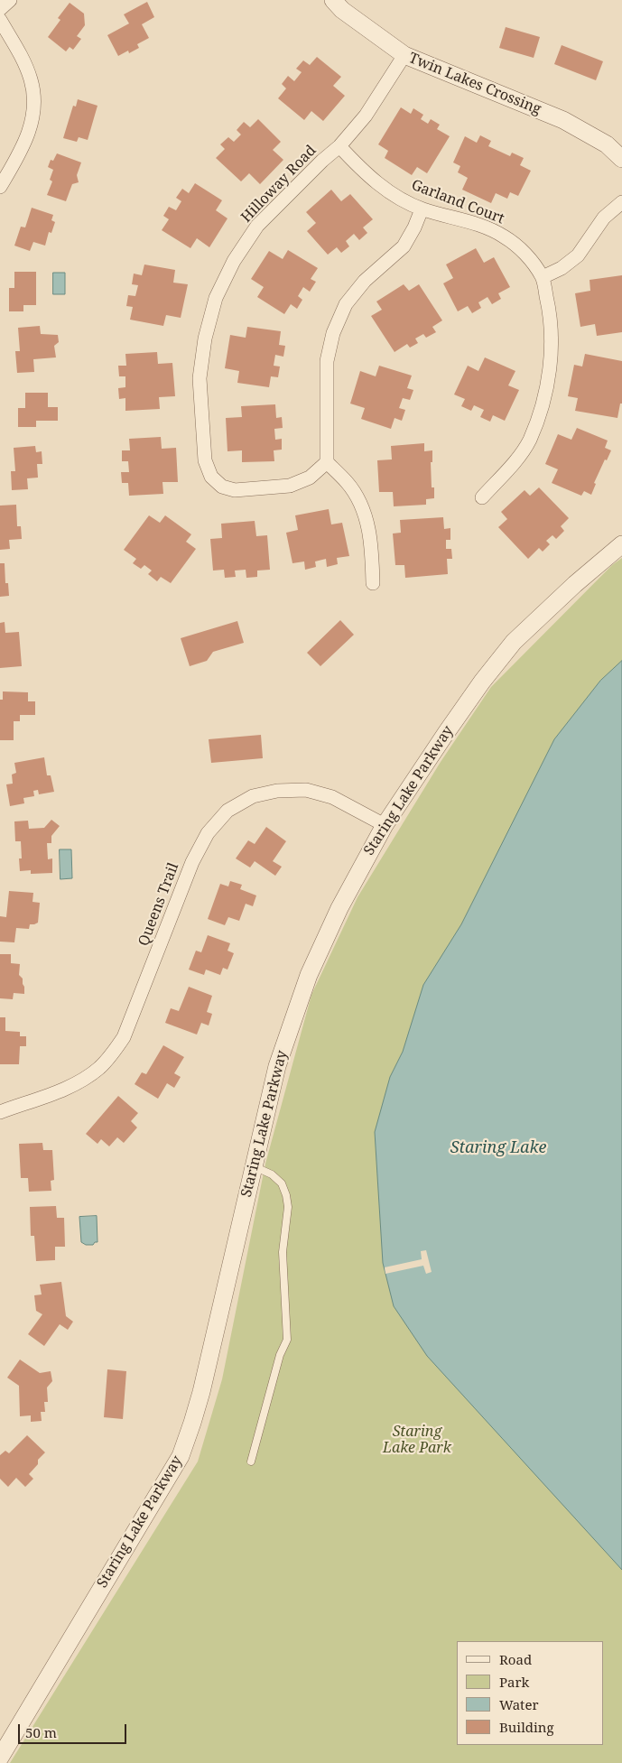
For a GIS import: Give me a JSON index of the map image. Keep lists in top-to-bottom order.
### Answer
{
  "streets": {
    "street": [
      "Twin Lakes Crossing",
      "Hilloway Road",
      "Garland Court",
      "Staring Lake Parkway",
      "Queens Trail"
    ]
  },
  "crossings": [
    ["Twin Lakes Crossing", "Hilloway Road"],
    ["Hilloway Road", "Garland Court"],
    ["Staring Lake Parkway", "Queens Trail"]
  ],
  "water": ["Staring Lake"],
  "parks": ["Staring Lake Park"],
  "legend": [
    "Road",
    "Park",
    "Water",
    "Building"
  ],
  "scale_bar": "50 m"
}
